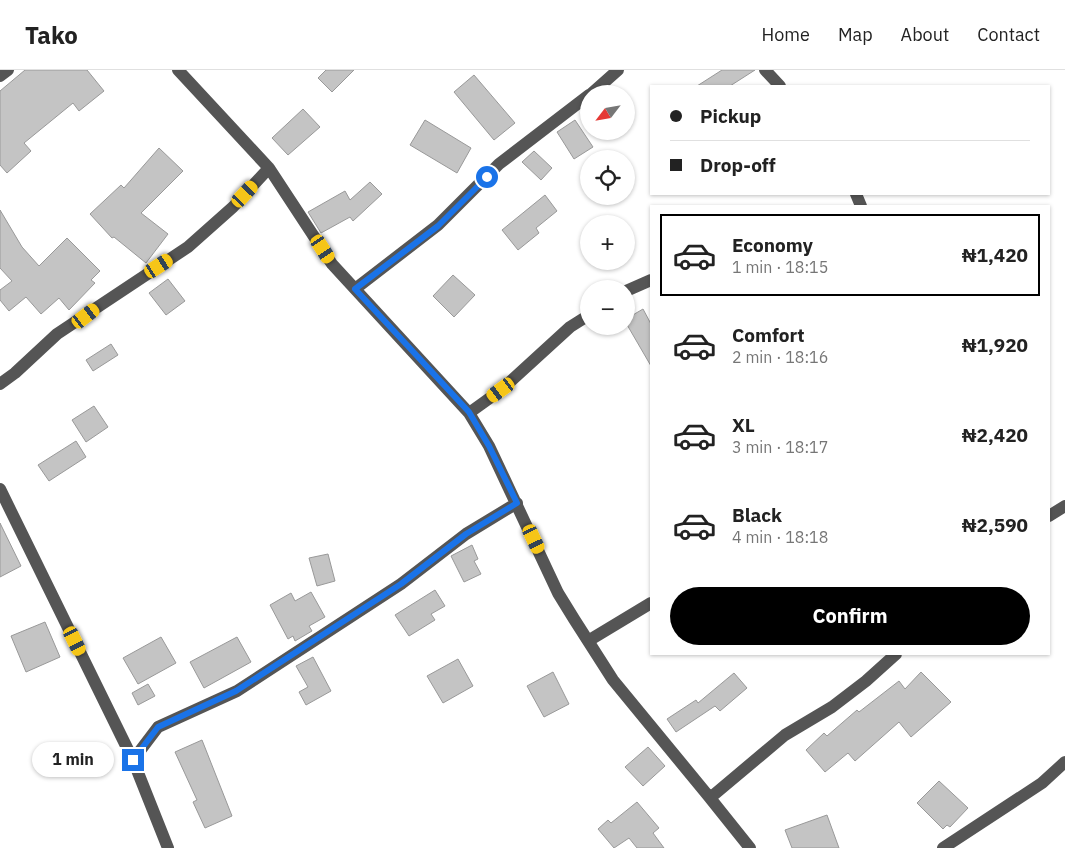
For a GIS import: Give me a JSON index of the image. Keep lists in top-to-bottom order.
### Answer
{
  "north": "bottom left",
  "page": {
    "header": "Tako",
    "nav": [
      "Home",
      "Map",
      "About",
      "Contact"
    ],
    "map_buttons": ["+", "−"],
    "banner": ["Pickup", "Drop-off"],
    "list": [
      {
        "name": "Economy",
        "note": "1 min · 18:15",
        "value": "₦1,420"
      },
      {
        "name": "Comfort",
        "note": "2 min · 18:16",
        "value": "₦1,920"
      },
      {
        "name": "XL",
        "note": "3 min · 18:17",
        "value": "₦2,420"
      },
      {
        "name": "Black",
        "note": "4 min · 18:18",
        "value": "₦2,590"
      }
    ],
    "buttons": "Confirm",
    "bubble": "1 min"
  }
}
